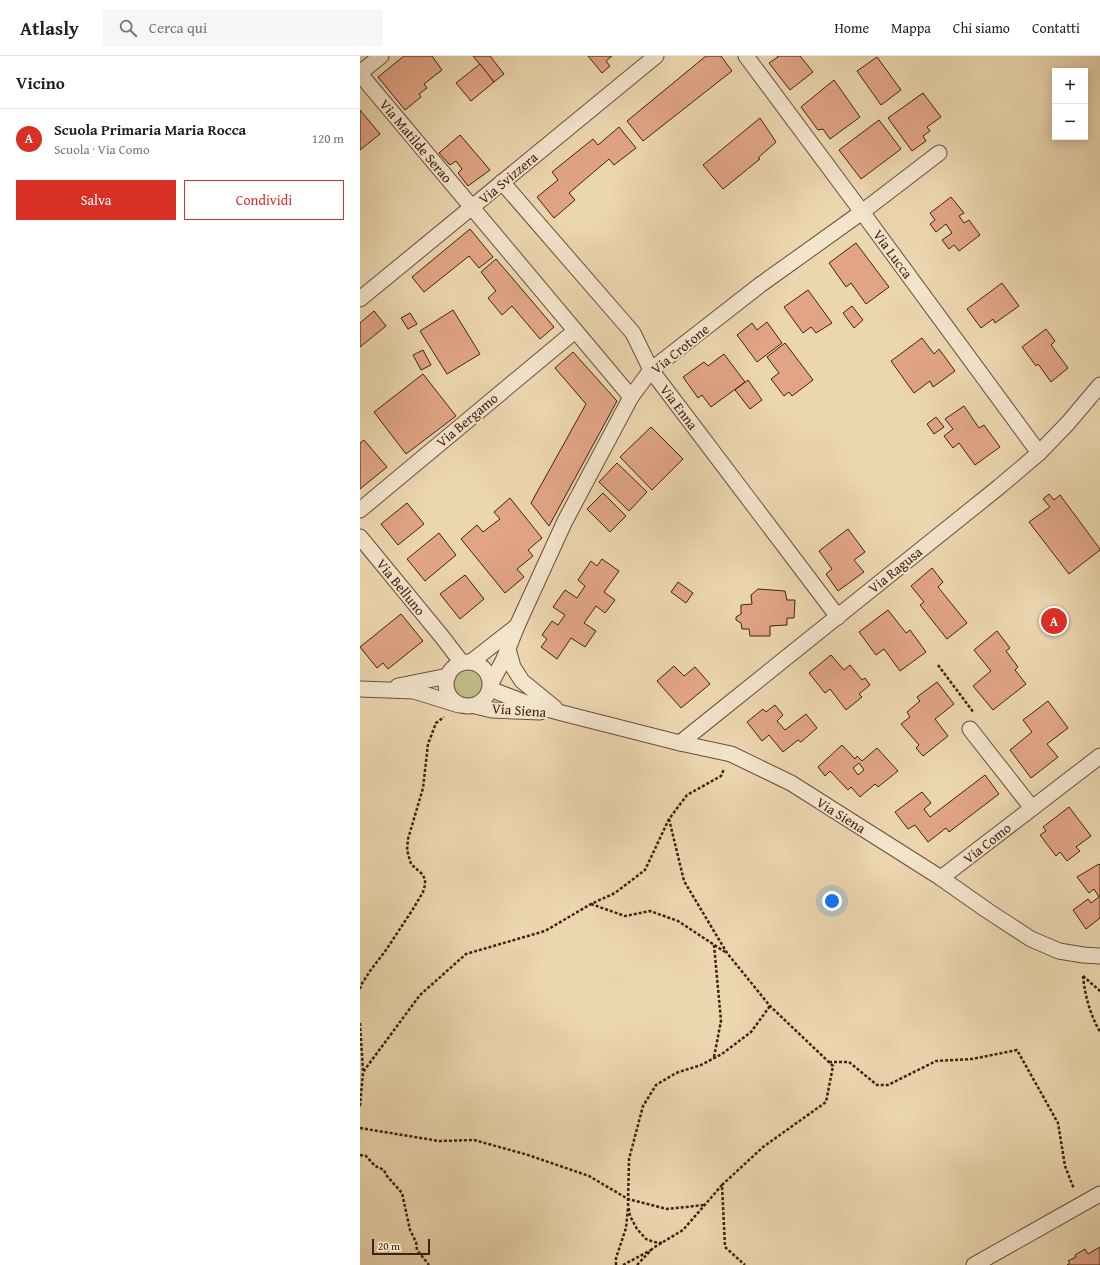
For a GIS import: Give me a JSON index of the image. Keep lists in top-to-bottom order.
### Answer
{
  "streets": {
    "street": [
      "Via Matilde Serao",
      "Via Svizzera",
      "Via Lucca",
      "Via Crotone",
      "Via Enna",
      "Via Bergamo",
      "Via Ragusa",
      "Via Belluno",
      "Via Siena",
      "Via Como"
    ]
  },
  "crossings": [
    ["Via Matilde Serao", "Via Svizzera"],
    ["Via Svizzera", "Via Enna"],
    ["Via Lucca", "Via Crotone"],
    ["Via Lucca", "Via Ragusa"],
    ["Via Crotone", "Via Enna"],
    ["Via Crotone", "Via Belluno"],
    ["Via Crotone", "Via Siena"],
    ["Via Enna", "Via Ragusa"],
    ["Via Ragusa", "Via Siena"],
    ["Via Belluno", "Via Siena"],
    ["Via Siena", "Via Como"]
  ],
  "scale_bar": "20 m",
  "page": {
    "header": "Atlasly",
    "search": "Cerca qui",
    "nav": [
      "Home",
      "Mappa",
      "Chi siamo",
      "Contatti"
    ],
    "heading": "Vicino",
    "map_buttons": ["+", "−"],
    "list": [
      {
        "mark": "A",
        "name": "Scuola Primaria Maria Rocca",
        "note": "Scuola · Via Como",
        "value": "120 m"
      }
    ],
    "buttons": ["Salva", "Condividi"],
    "pins": "A",
    "scale": "20 m"
  }
}
